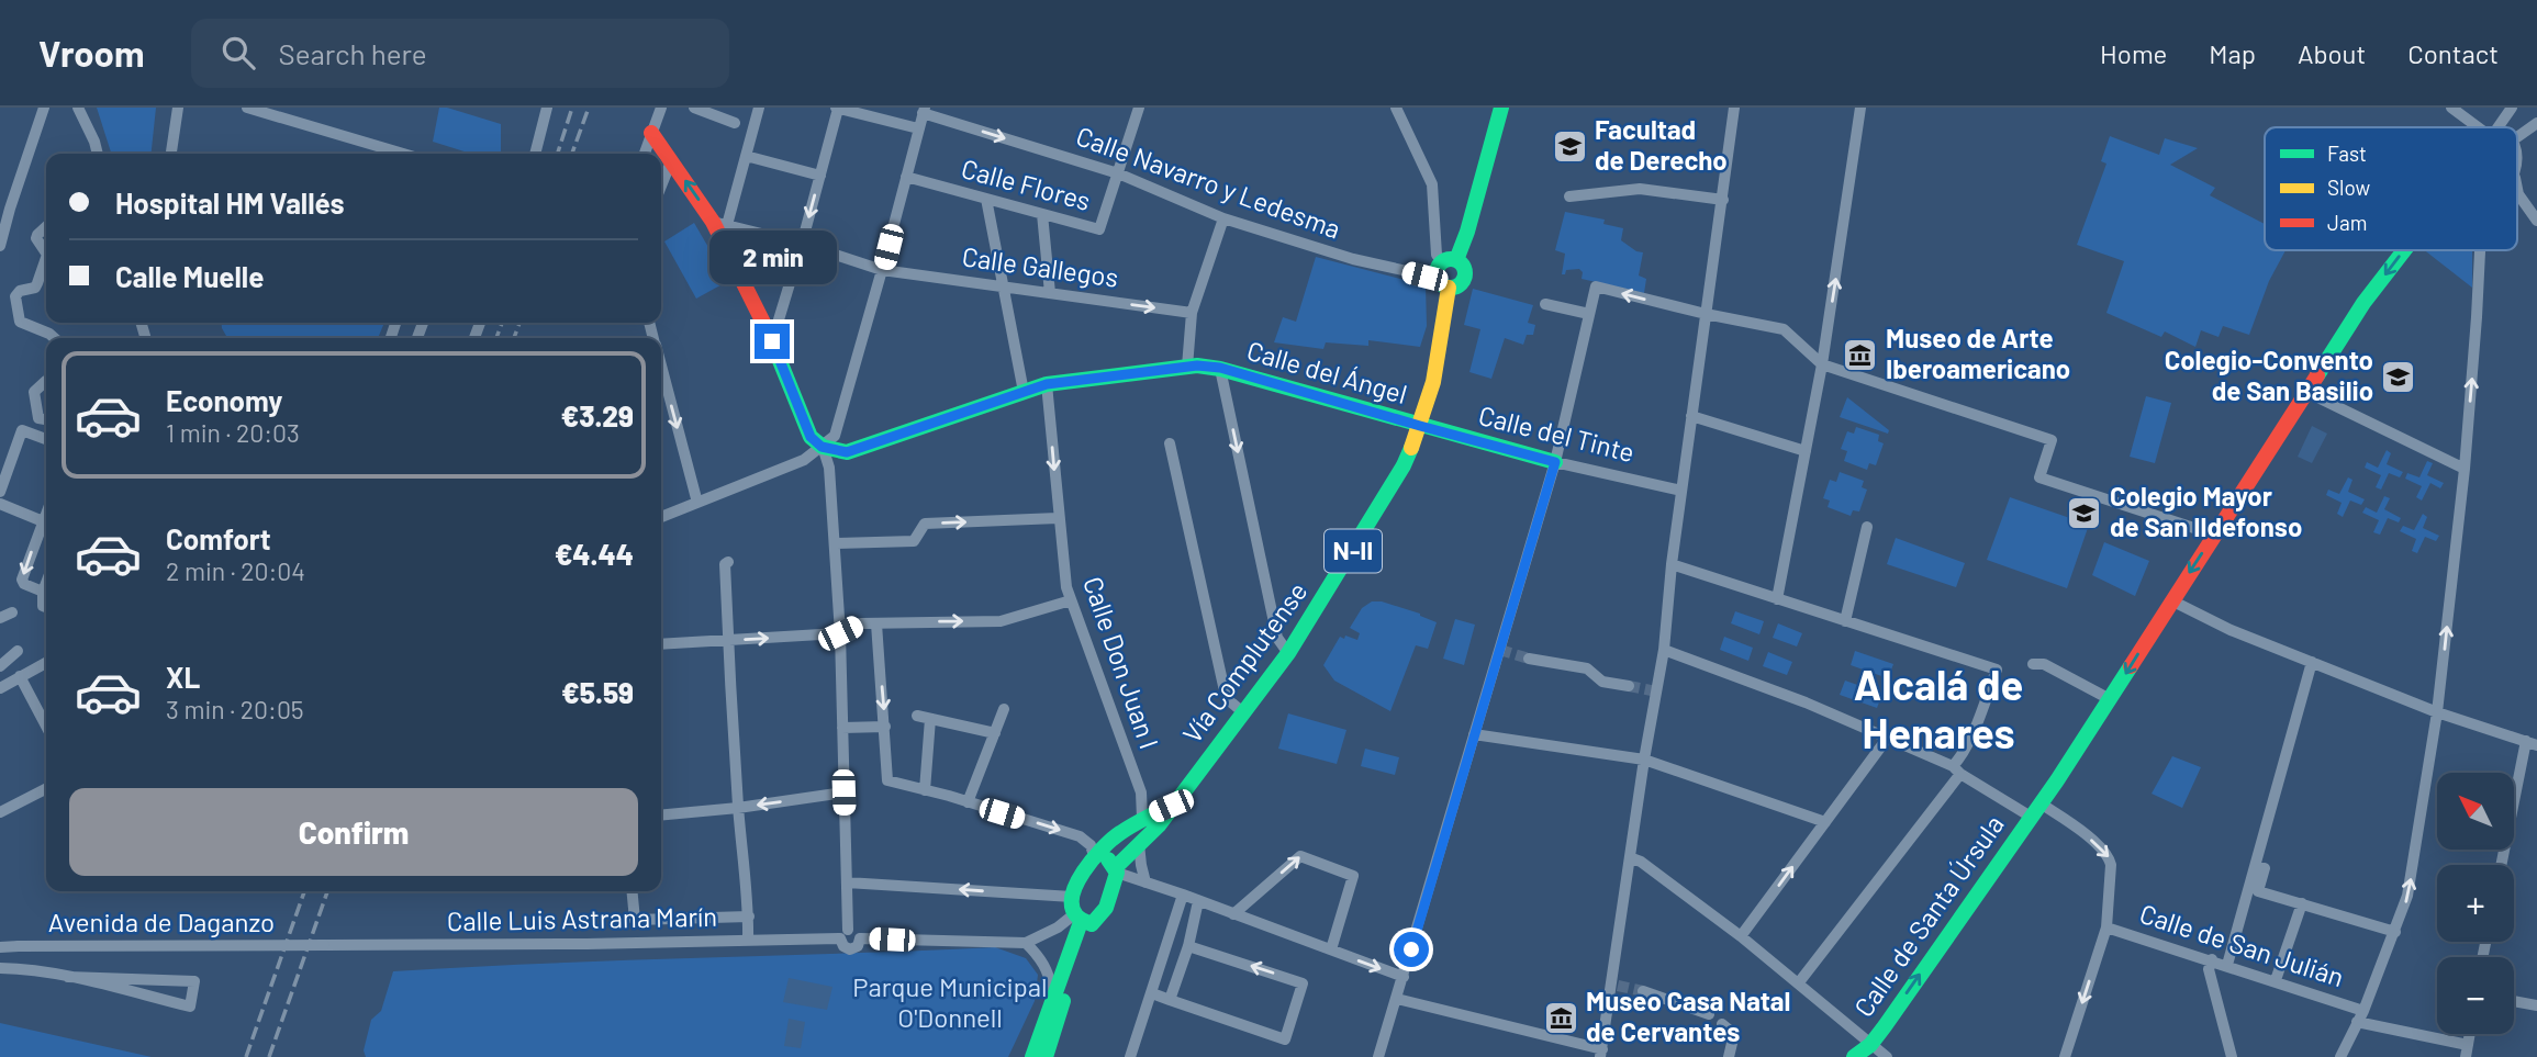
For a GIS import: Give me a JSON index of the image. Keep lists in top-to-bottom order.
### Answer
{
  "streets": {
    "street": [
      "Calle Navarro y Ledesma",
      "Calle Flores",
      "Calle Gallegos",
      "Calle del Ángel",
      "Calle del Tinte",
      "N-II",
      "Calle Don Juan I",
      "Vía Complutense",
      "Calle de Santa Úrsula",
      "Calle Luis Astrana Marín",
      "Avenida de Daganzo",
      "Calle de San Julián"
    ]
  },
  "crossings": [
    ["Calle Navarro y Ledesma", "Calle Flores"],
    ["Calle Navarro y Ledesma", "N-II"],
    ["Calle Navarro y Ledesma", "Vía Complutense"],
    ["Calle del Ángel", "Calle del Tinte"],
    ["Calle del Ángel", "Calle Don Juan I"],
    ["Calle del Ángel", "Vía Complutense"],
    ["Calle del Tinte", "Vía Complutense"],
    ["N-II", "Vía Complutense"],
    ["Calle Don Juan I", "Vía Complutense"],
    ["Calle Luis Astrana Marín", "Avenida de Daganzo"]
  ],
  "one_way": ["Calle Navarro y Ledesma"],
  "districts": ["Alcalá de Henares"],
  "parks": ["Parque Municipal O'Donnell"],
  "places": {
    "school or university": ["Facultad de Derecho", "Colegio-Convento de San Basilio", "Colegio Mayor de San Ildefonso"],
    "museum": ["Museo de Arte Iberoamericano", "Museo Casa Natal de Cervantes"]
  },
  "legend": ["Fast", "Slow", "Jam"],
  "north": "top left",
  "page": {
    "header": "Vroom",
    "search": "Search here",
    "nav": [
      "Home",
      "Map",
      "About",
      "Contact"
    ],
    "banner": ["Hospital HM Vallés", "Calle Muelle"],
    "bubble": "2 min",
    "list": [
      {
        "name": "Economy",
        "note": "1 min · 20:03",
        "value": "€3.29"
      },
      {
        "name": "Comfort",
        "note": "2 min · 20:04",
        "value": "€4.44"
      },
      {
        "name": "XL",
        "note": "3 min · 20:05",
        "value": "€5.59"
      }
    ],
    "map_buttons": ["+", "−"],
    "buttons": "Confirm"
  }
}
